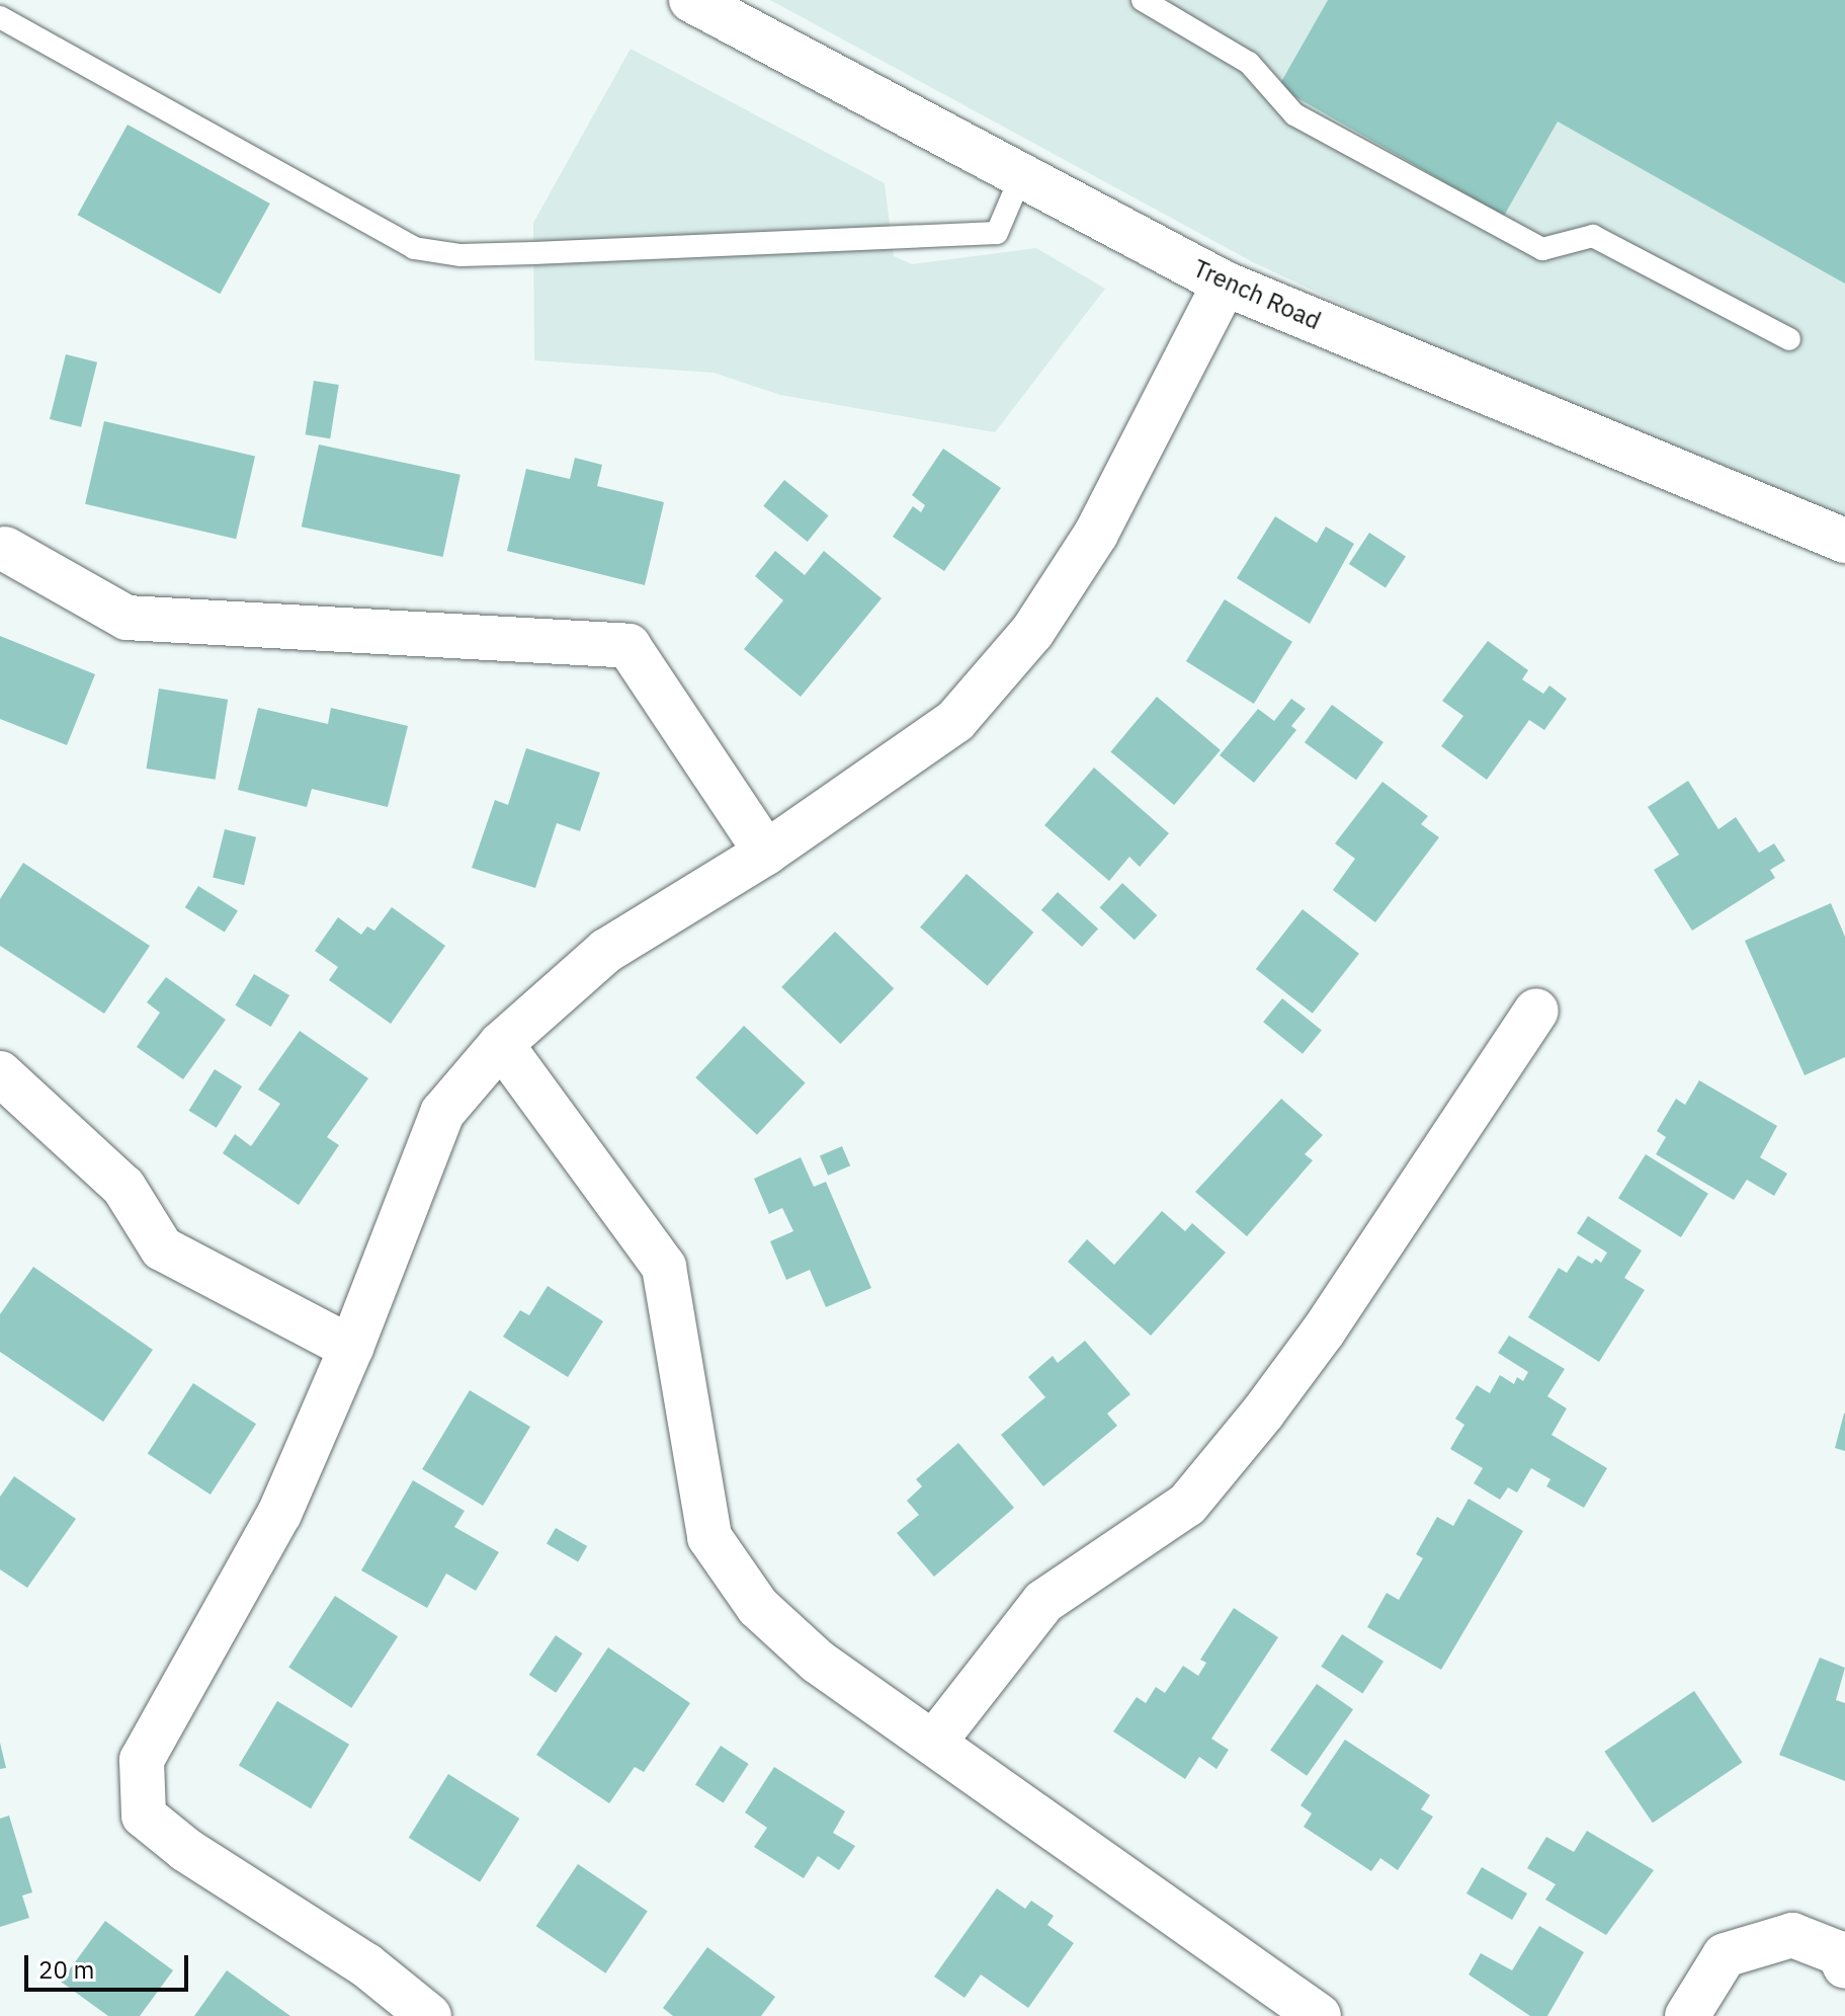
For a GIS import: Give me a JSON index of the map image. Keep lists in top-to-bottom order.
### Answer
{
  "streets": {
    "street": ["Trench Road"]
  },
  "scale_bar": "20 m"
}
